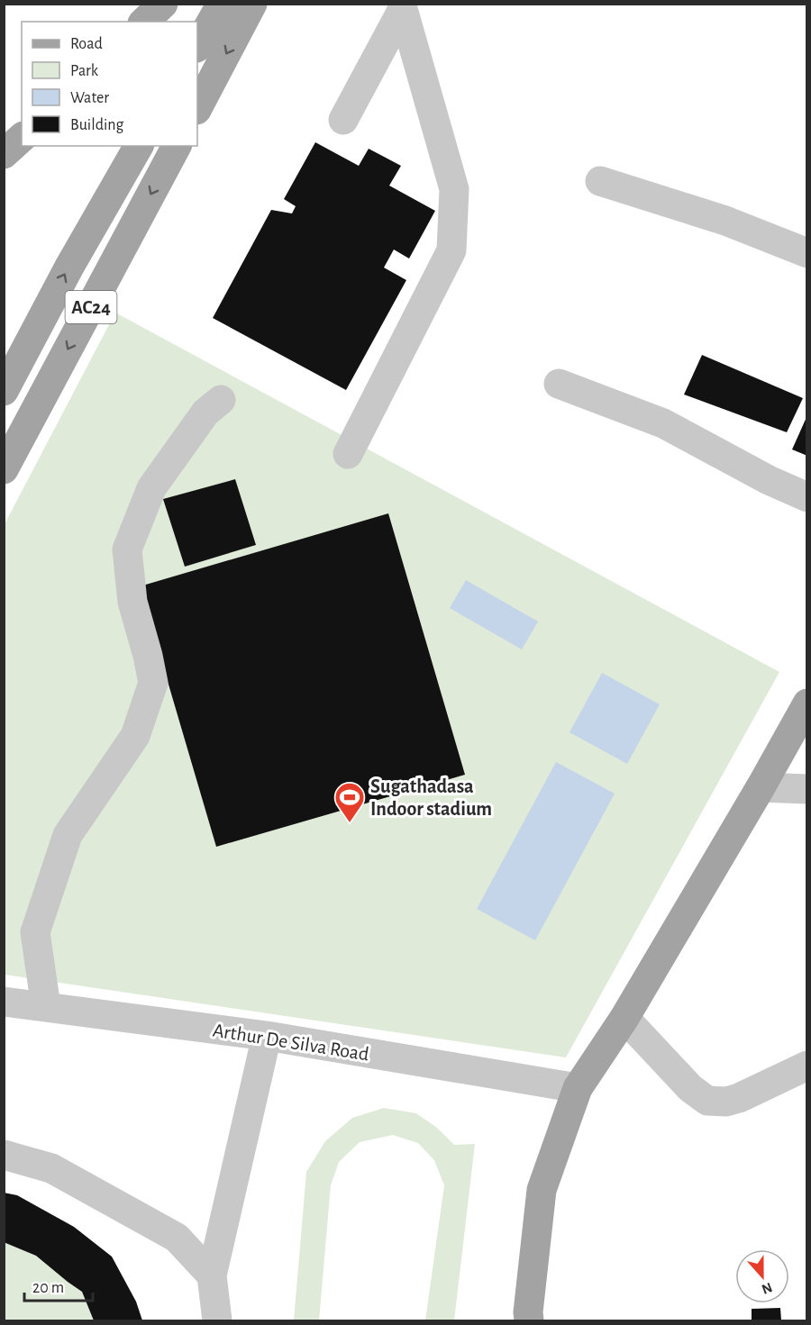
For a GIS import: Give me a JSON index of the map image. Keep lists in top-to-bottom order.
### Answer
{
  "streets": {
    "main road": ["AC24"],
    "street": ["Arthur De Silva Road"]
  },
  "places": {
    "sports": ["Sugathadasa Indoor stadium"]
  },
  "legend": [
    "Road",
    "Park",
    "Water",
    "Building"
  ],
  "scale_bar": "20 m",
  "north": "bottom"
}
